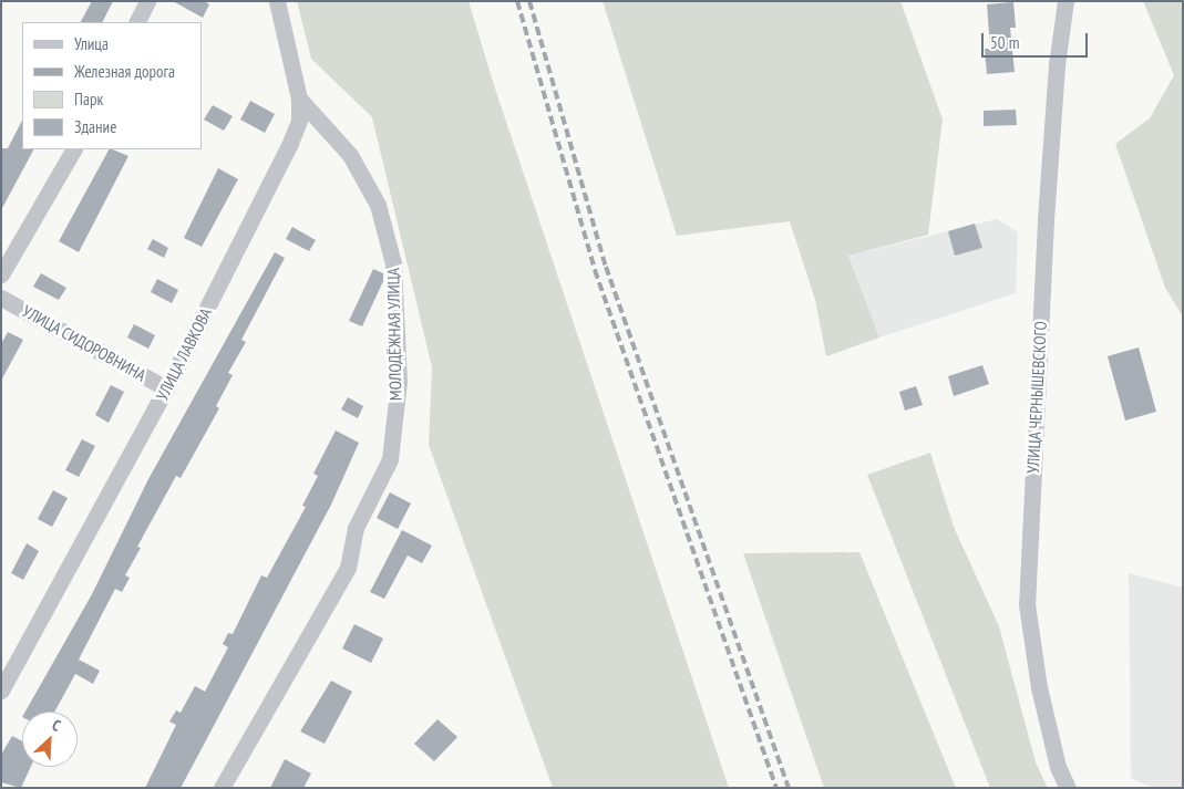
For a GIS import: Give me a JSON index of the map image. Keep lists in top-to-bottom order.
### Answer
{
  "streets": {
    "street": [
      "МОЛОДЁЖНАЯ УЛИЦА",
      "УЛИЦА СИДОРОВНИНА",
      "УЛИЦА ЛАВКОВА",
      "УЛИЦА ЧЕРНЫШЕВСКОГО"
    ]
  },
  "crossings": [
    ["МОЛОДЁЖНАЯ УЛИЦА", "УЛИЦА ЛАВКОВА"],
    ["УЛИЦА СИДОРОВНИНА", "УЛИЦА ЛАВКОВА"]
  ],
  "legend": [
    "Улица",
    "Железная дорога",
    "Парк",
    "Здание"
  ],
  "scale_bar": "50 m",
  "north": "top right"
}
